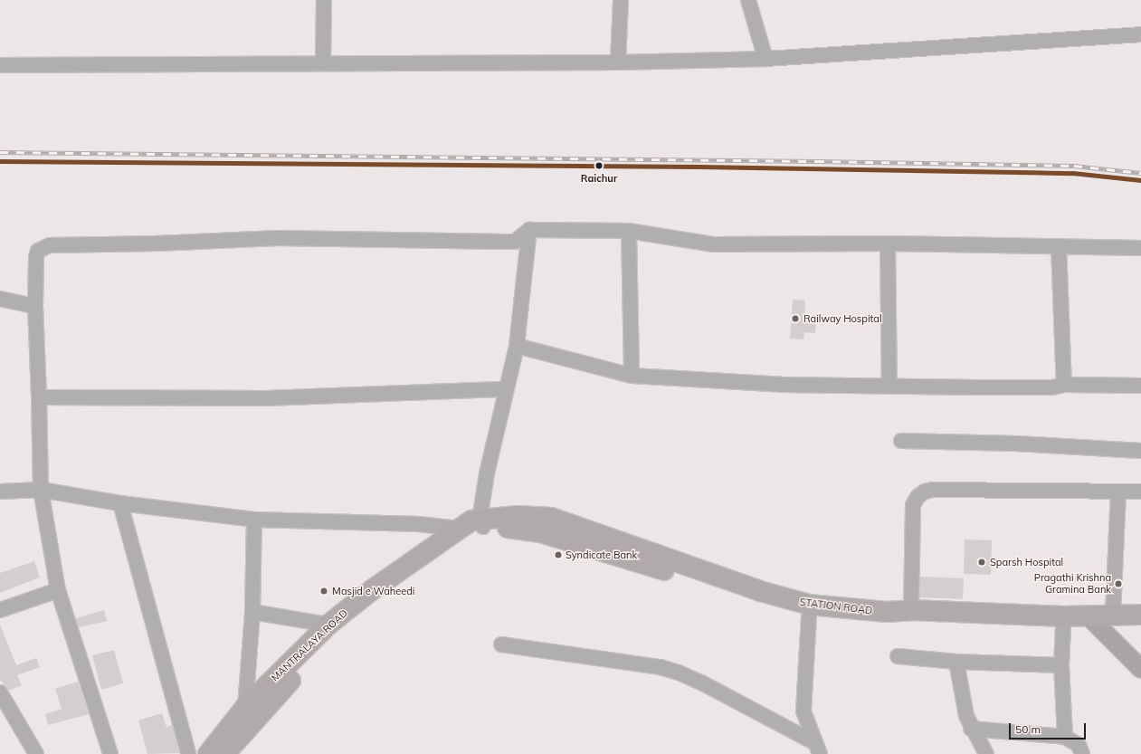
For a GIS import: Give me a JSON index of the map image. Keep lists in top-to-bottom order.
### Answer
{
  "streets": {
    "highway": ["STATION ROAD", "MANTRALAYA ROAD"]
  },
  "crossings": [
    ["STATION ROAD", "MANTRALAYA ROAD"]
  ],
  "places": [
    "Raichur",
    "Railway Hospital",
    "Syndicate Bank",
    "Sparsh Hospital",
    "Pragathi Krishna Gramina Bank",
    "Ｍasjid e Waheedi"
  ],
  "scale_bar": "50 m"
}
